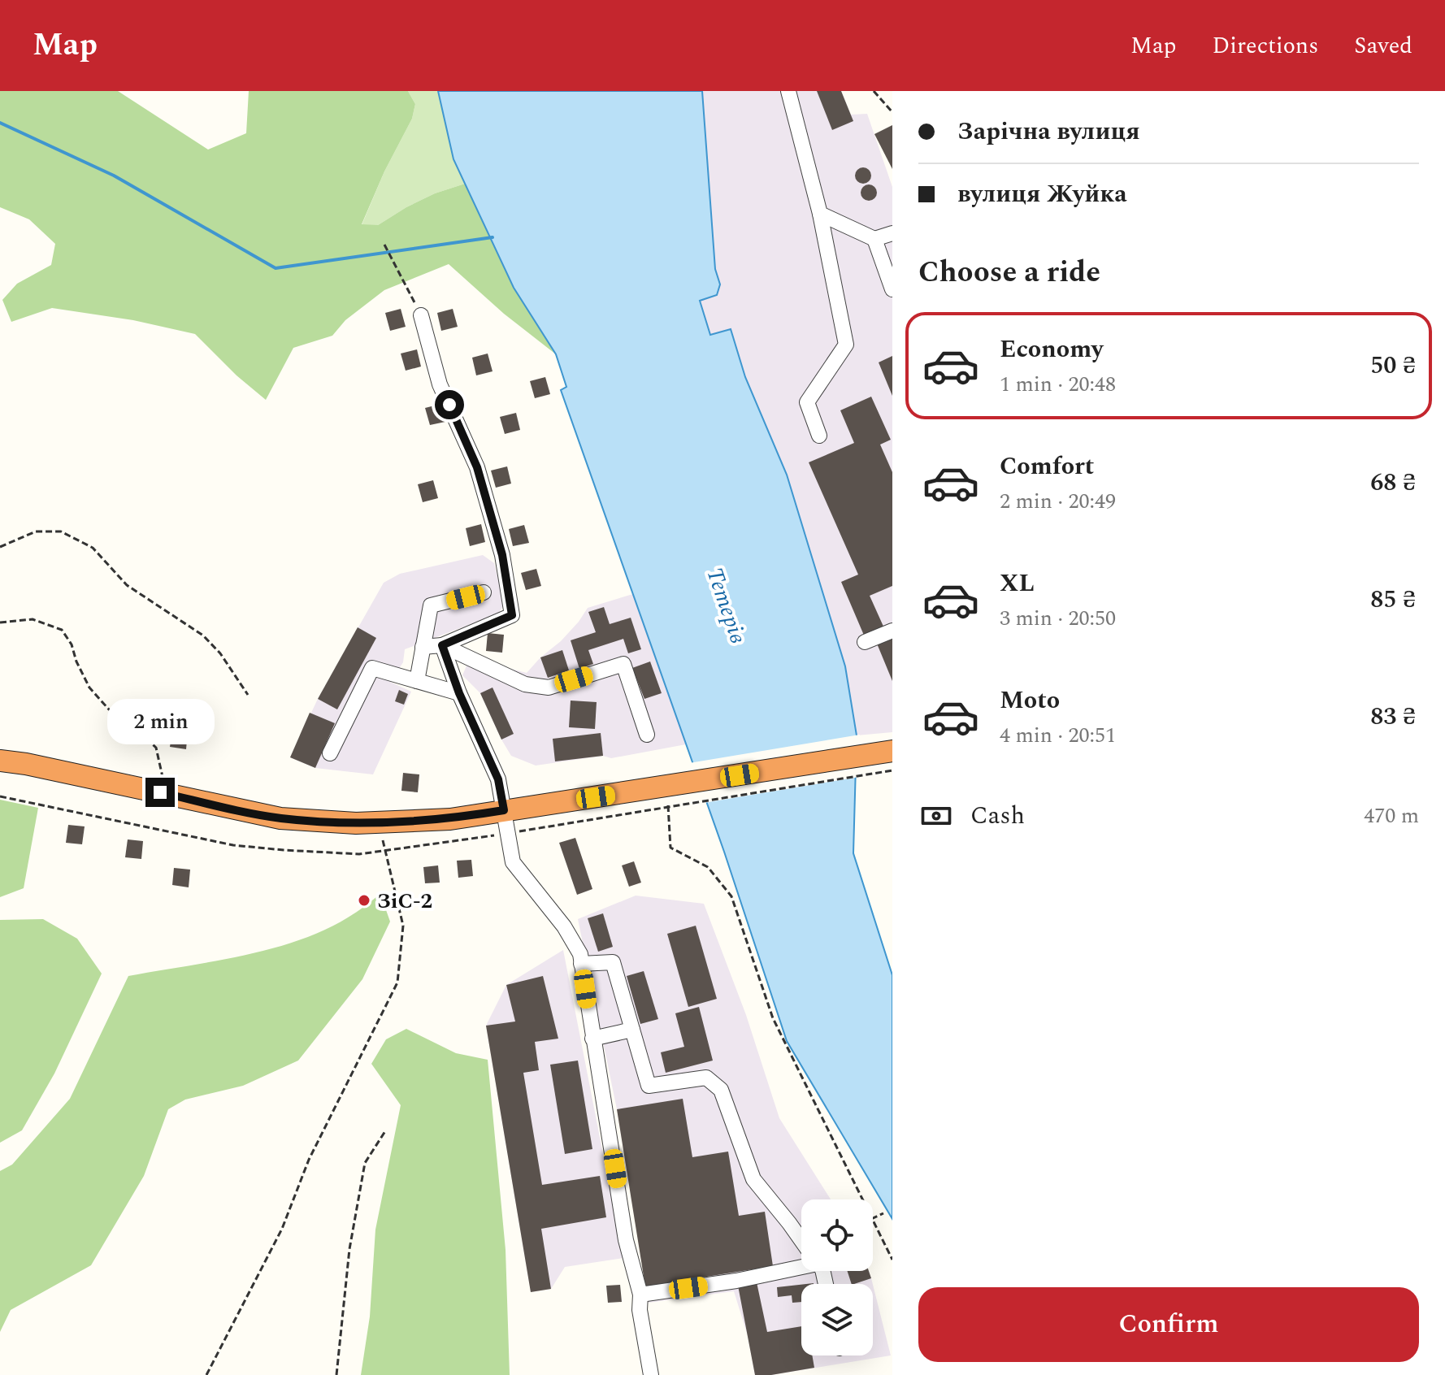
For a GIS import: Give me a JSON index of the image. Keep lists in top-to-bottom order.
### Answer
{
  "water": ["Тетерів"],
  "places": ["ЗіС-2"],
  "page": {
    "header": "Map",
    "nav": ["Map", "Directions", "Saved"],
    "banner": ["Зарічна вулиця", "вулиця Жуйка"],
    "heading": "Choose a ride",
    "list": [
      {
        "name": "Economy",
        "note": "1 min · 20:48",
        "value": "50 ₴"
      },
      {
        "name": "Comfort",
        "note": "2 min · 20:49",
        "value": "68 ₴"
      },
      {
        "name": "XL",
        "note": "3 min · 20:50",
        "value": "85 ₴"
      },
      {
        "name": "Moto",
        "note": "4 min · 20:51",
        "value": "83 ₴"
      }
    ],
    "bubble": "2 min",
    "pay": ["Cash", "470 m"],
    "buttons": "Confirm"
  }
}
